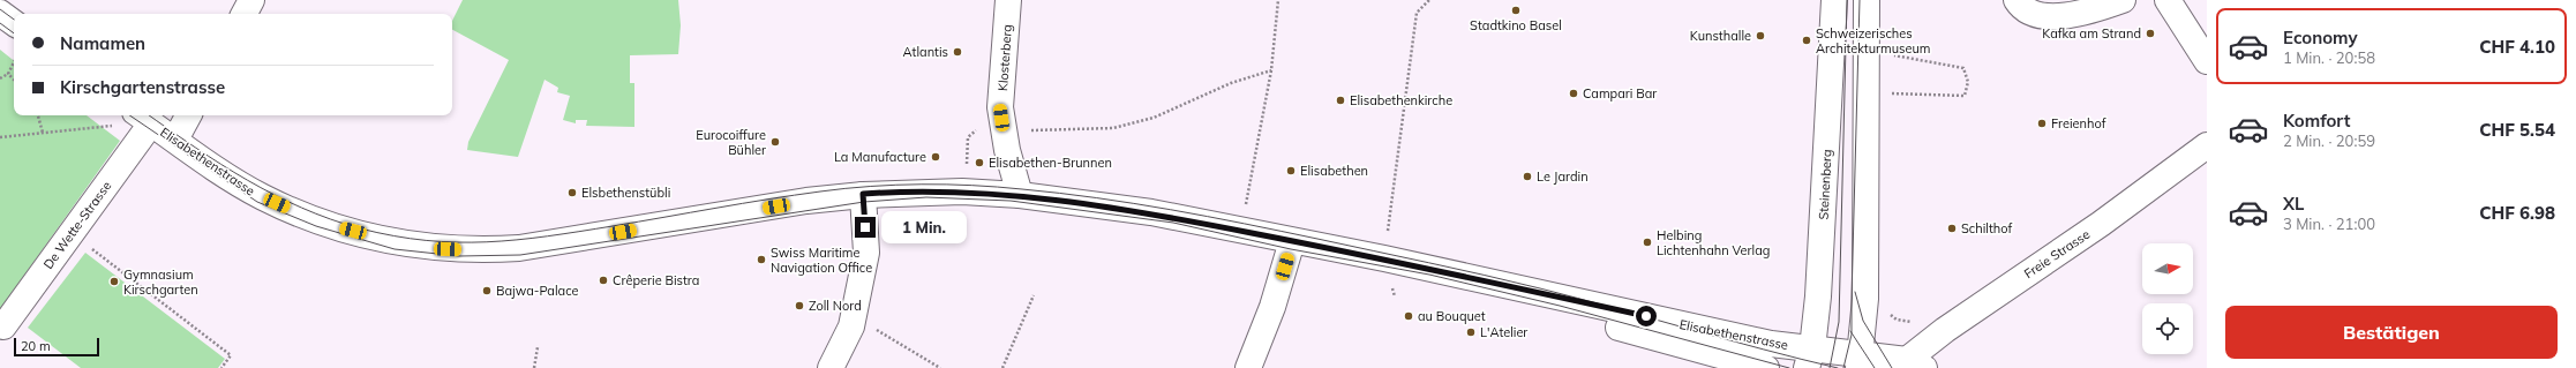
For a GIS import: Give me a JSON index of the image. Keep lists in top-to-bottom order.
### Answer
{
  "streets": {
    "street": [
      "Klosterberg",
      "Elisabethenstrasse",
      "Steinenberg",
      "De Wette-Strasse",
      "Freie Strasse"
    ]
  },
  "crossings": [
    ["Klosterberg", "Elisabethenstrasse"],
    ["Elisabethenstrasse", "Steinenberg"],
    ["Elisabethenstrasse", "De Wette-Strasse"],
    ["Elisabethenstrasse", "Freie Strasse"]
  ],
  "places": [
    "Stadtkino Basel",
    "Kafka am Strand",
    "Kunsthalle",
    "Schweizerisches Architekturmuseum",
    "Atlantis",
    "Campari Bar",
    "Elisabethenkirche",
    "Freienhof",
    "Eurocoiffure Bühler",
    "La Manufacture",
    "Elisabethen-Brunnen",
    "Elisabethen",
    "Le Jardin",
    "Elsbethenstübli",
    "Schilthof",
    "Helbing Lichtenhahn Verlag",
    "Swiss Maritime Navigation Office",
    "Crêperie Bistra",
    "Gymnasium Kirschgarten",
    "Bajwa-Palace",
    "Zoll Nord",
    "au Bouquet",
    "L'Atelier"
  ],
  "scale_bar": "20 m",
  "north": "right",
  "page": {
    "list": [
      {
        "name": "Economy",
        "note": "1 Min. · 20:58",
        "value": "CHF 4.10"
      },
      {
        "name": "Komfort",
        "note": "2 Min. · 20:59",
        "value": "CHF 5.54"
      },
      {
        "name": "XL",
        "note": "3 Min. · 21:00",
        "value": "CHF 6.98"
      }
    ],
    "banner": ["Namamen", "Kirschgartenstrasse"],
    "bubble": "1 Min.",
    "buttons": "Bestätigen",
    "scale": "20 m"
  }
}
